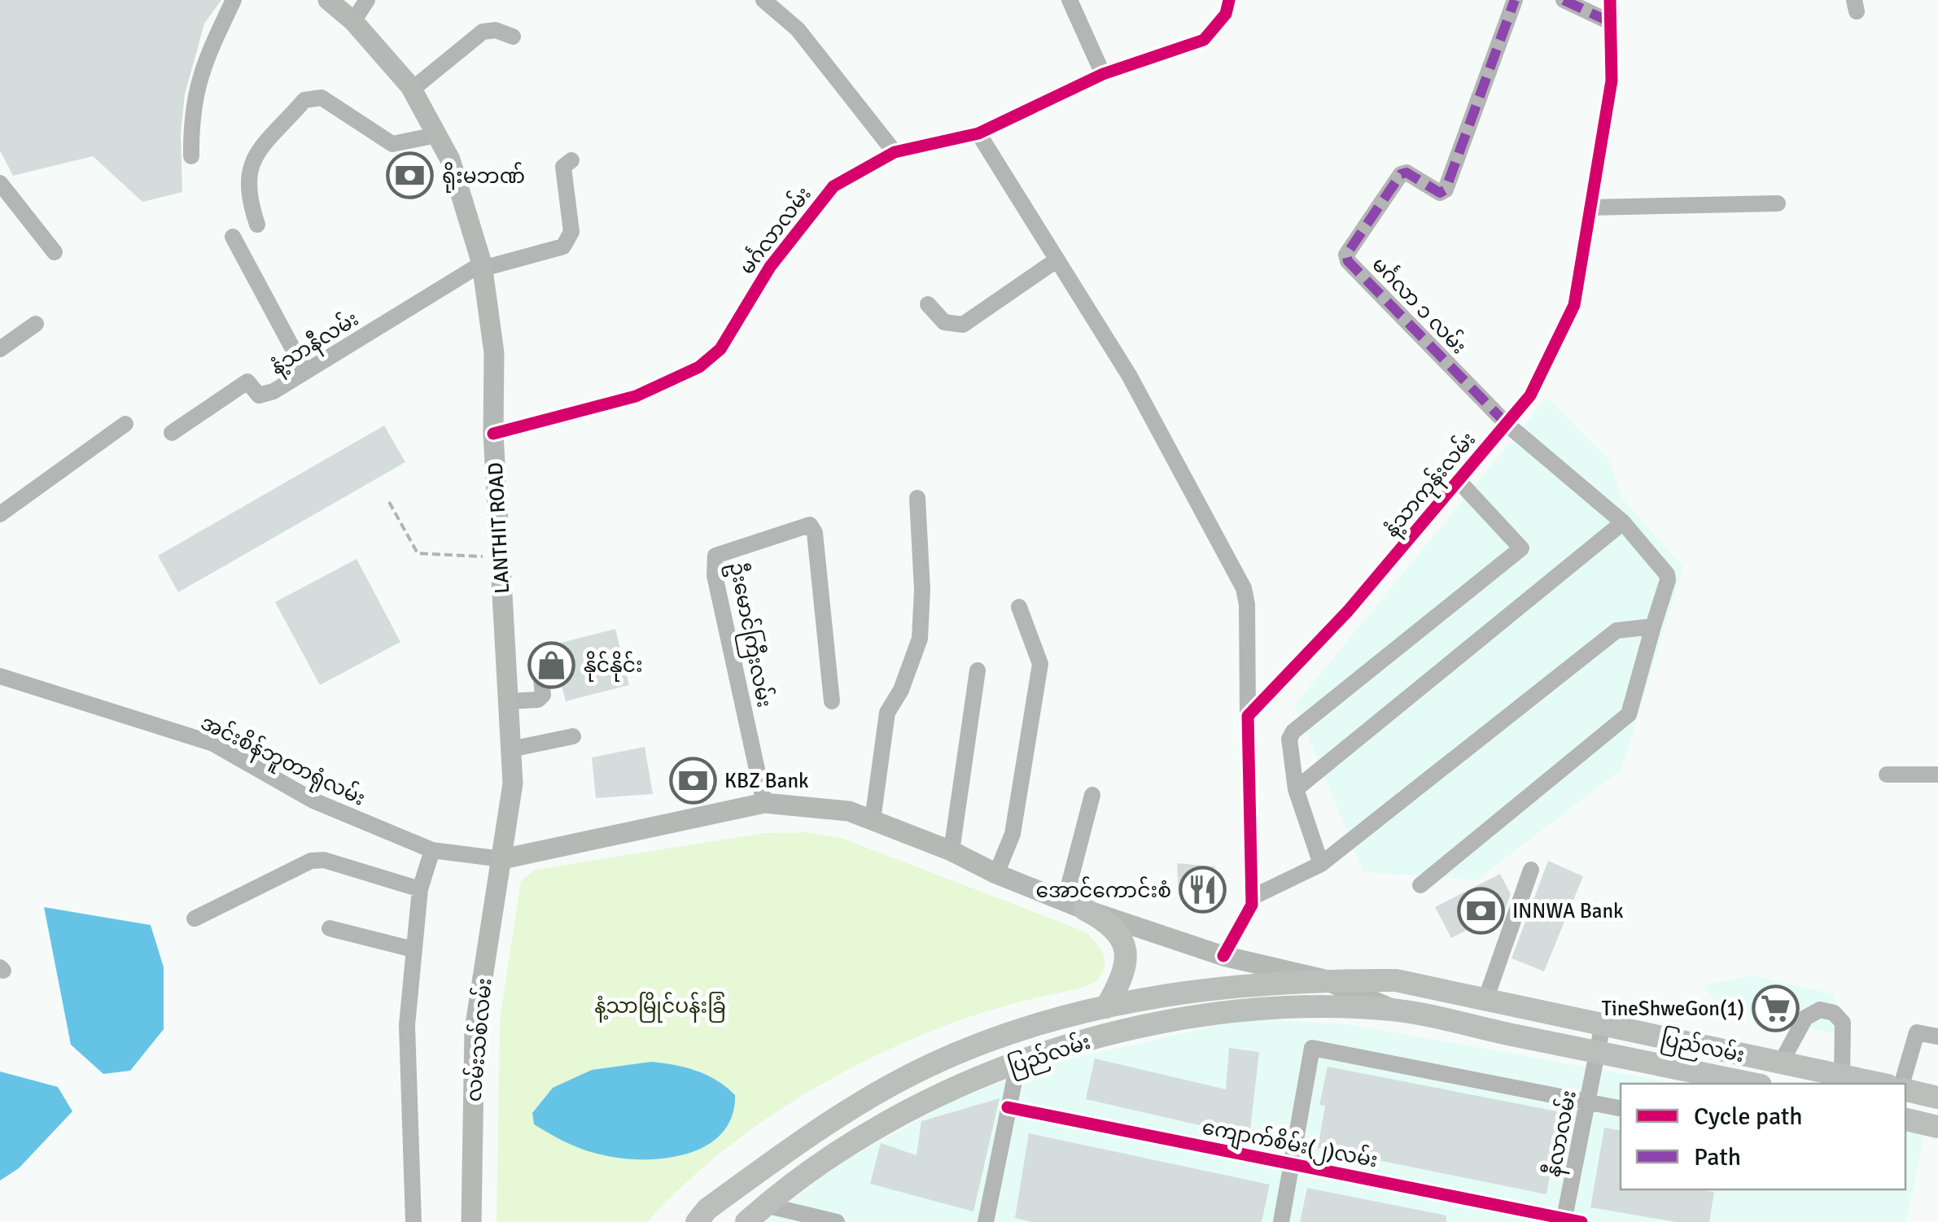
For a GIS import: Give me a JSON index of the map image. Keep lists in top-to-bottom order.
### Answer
{
  "streets": {
    "highway": ["ပြည်လမ်း"],
    "main road": ["LANTHIT ROAD", "လမ်းသစ်လမ်း"],
    "street": [
      "မင်္ဂလာလမ်း",
      "မင်္ဂလာ ၁ လမ်း",
      "နံ့သာနီလမ်း",
      "နံ့သာကုန်းလမ်း",
      "ဦးမောင်ကြီးလမ်း",
      "အင်းစိန်ဘူတာရုံလမ်း",
      "နီလာလမ်း",
      "ကျောက်စိမ်း(၂)လမ်း"
    ]
  },
  "crossings": [
    ["မင်္ဂလာလမ်း", "LANTHIT ROAD"],
    ["မင်္ဂလာ ၁ လမ်း", "နံ့သာကုန်းလမ်း"],
    ["နံ့သာနီလမ်း", "LANTHIT ROAD"],
    ["LANTHIT ROAD", "အင်းစိန်ဘူတာရုံလမ်း"],
    ["LANTHIT ROAD", "လမ်းသစ်လမ်း"],
    ["အင်းစိန်ဘူတာရုံလမ်း", "လမ်းသစ်လမ်း"],
    ["ပြည်လမ်း", "နီလာလမ်း"],
    ["နီလာလမ်း", "ကျောက်စိမ်း(၂)လမ်း"]
  ],
  "parks": ["နံ့သာမြိုင်ပန်းခြံ"],
  "places": {
    "bank": ["ရိုးမဘဏ်", "KBZ Bank", "INNWA Bank"],
    "shop": ["နိုင်နိုင်း"],
    "restaurant": ["အောင်ကောင်းစံ"],
    "supermarket": ["TineShweGon(1)"]
  },
  "legend": ["Cycle path", "Path"]
}
